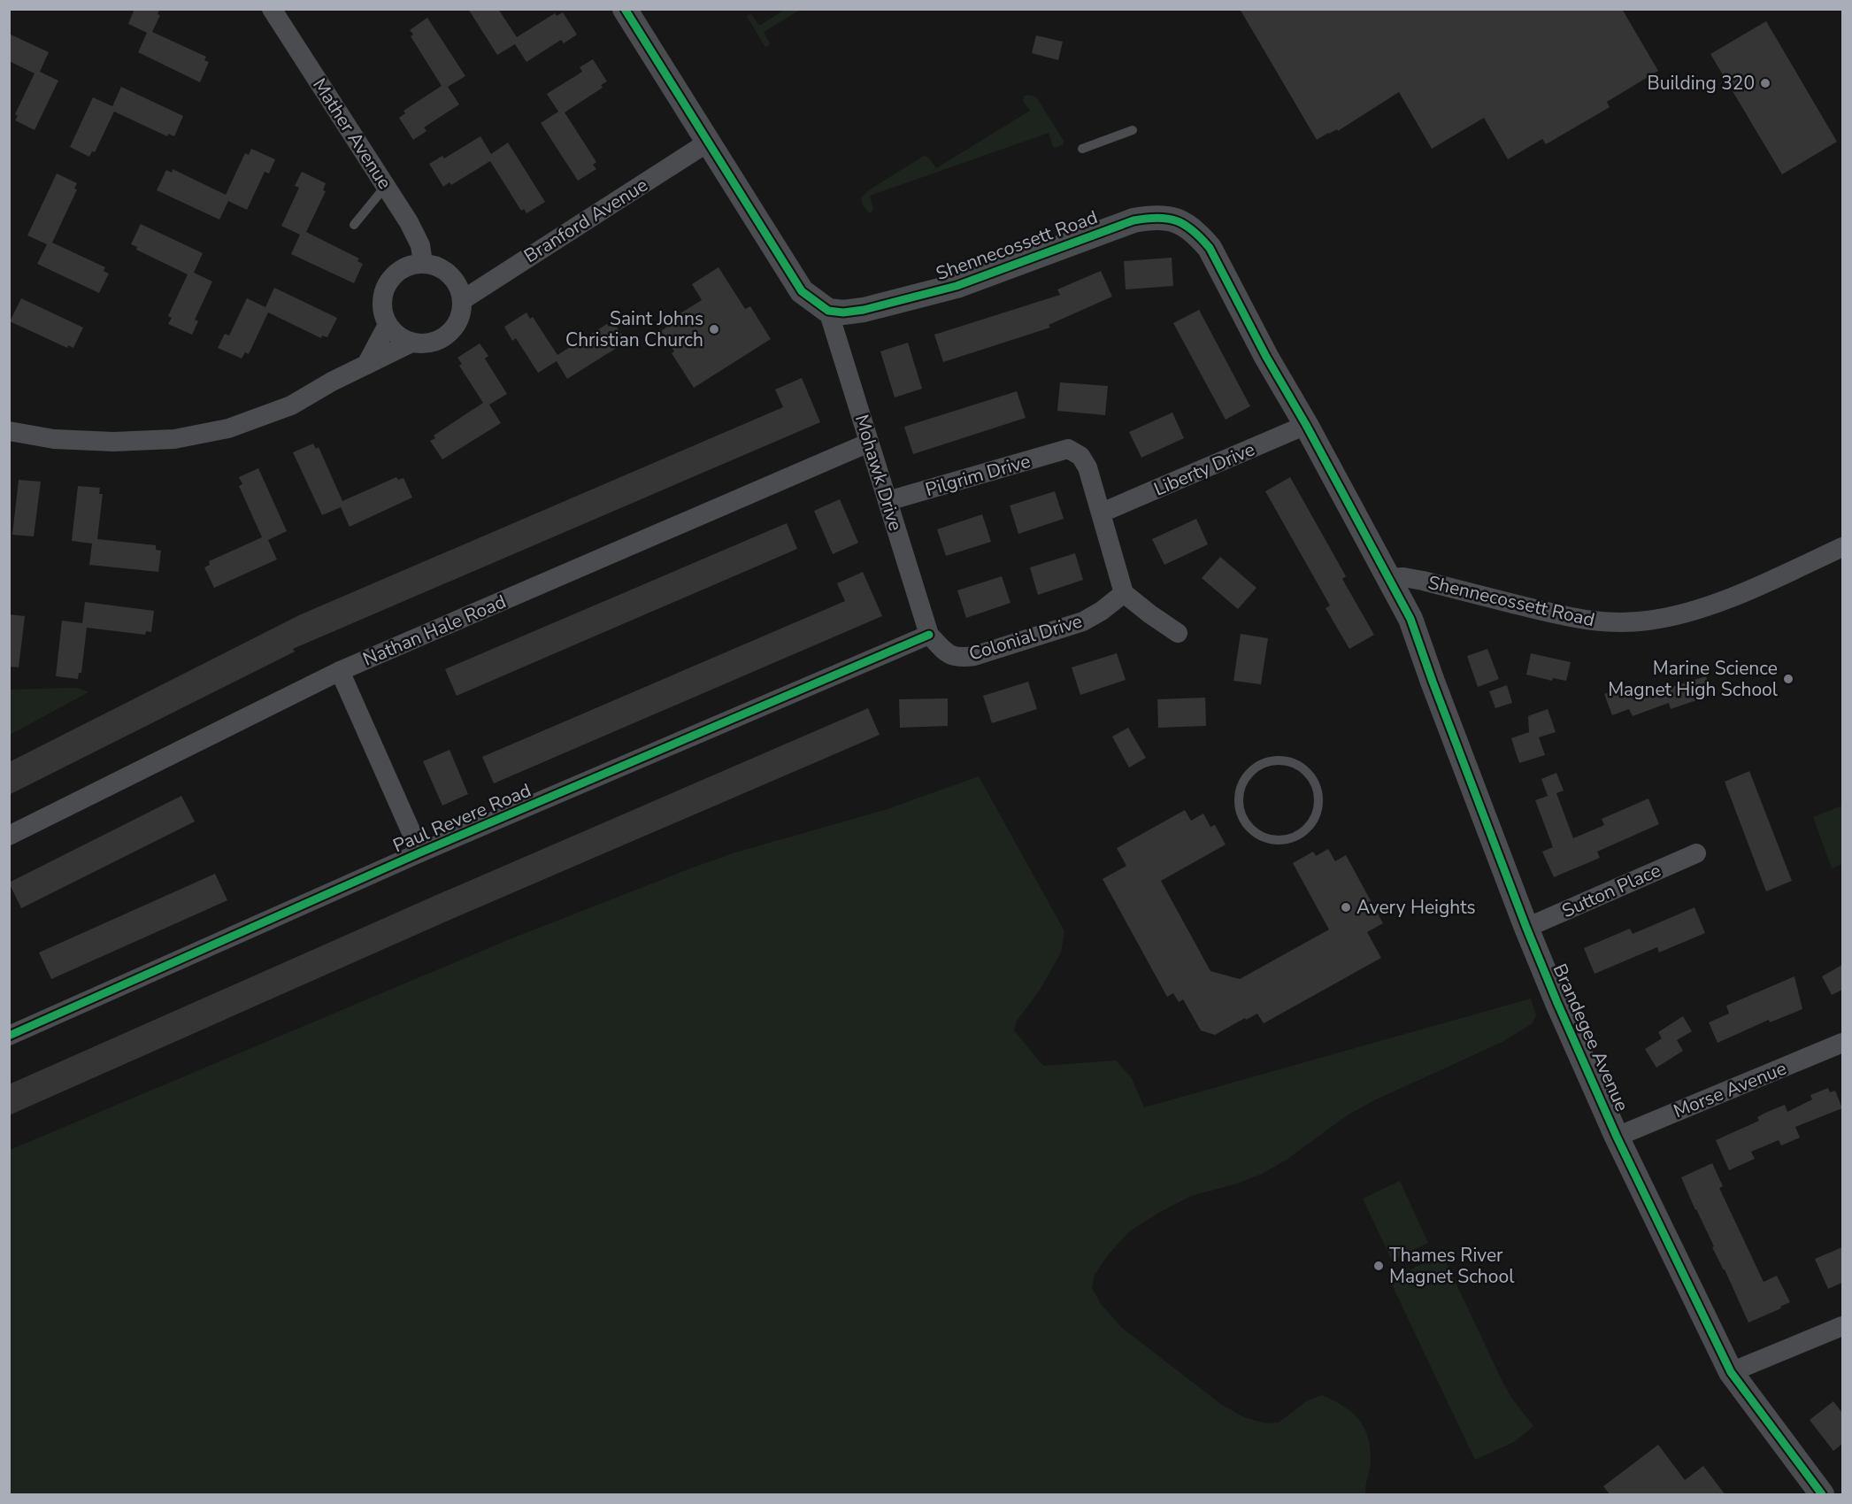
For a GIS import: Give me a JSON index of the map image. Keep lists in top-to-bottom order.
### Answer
{
  "streets": {
    "street": [
      "Mather Avenue",
      "Branford Avenue",
      "Shennecossett Road",
      "Liberty Drive",
      "Mohawk Drive",
      "Pilgrim Drive",
      "Nathan Hale Road",
      "Colonial Drive",
      "Paul Revere Road",
      "Sutton Place",
      "Brandegee Avenue",
      "Morse Avenue"
    ]
  },
  "crossings": [
    ["Mather Avenue", "Branford Avenue"],
    ["Shennecossett Road", "Liberty Drive"],
    ["Shennecossett Road", "Mohawk Drive"],
    ["Shennecossett Road", "Brandegee Avenue"],
    ["Liberty Drive", "Pilgrim Drive"],
    ["Mohawk Drive", "Pilgrim Drive"],
    ["Mohawk Drive", "Nathan Hale Road"],
    ["Mohawk Drive", "Colonial Drive"],
    ["Mohawk Drive", "Paul Revere Road"],
    ["Colonial Drive", "Paul Revere Road"],
    ["Sutton Place", "Brandegee Avenue"],
    ["Brandegee Avenue", "Morse Avenue"]
  ],
  "places": [
    "Building 320",
    "Saint Johns Christian Church",
    "Marine Science Magnet High School",
    "Avery Heights",
    "Thames River Magnet School"
  ]
}
